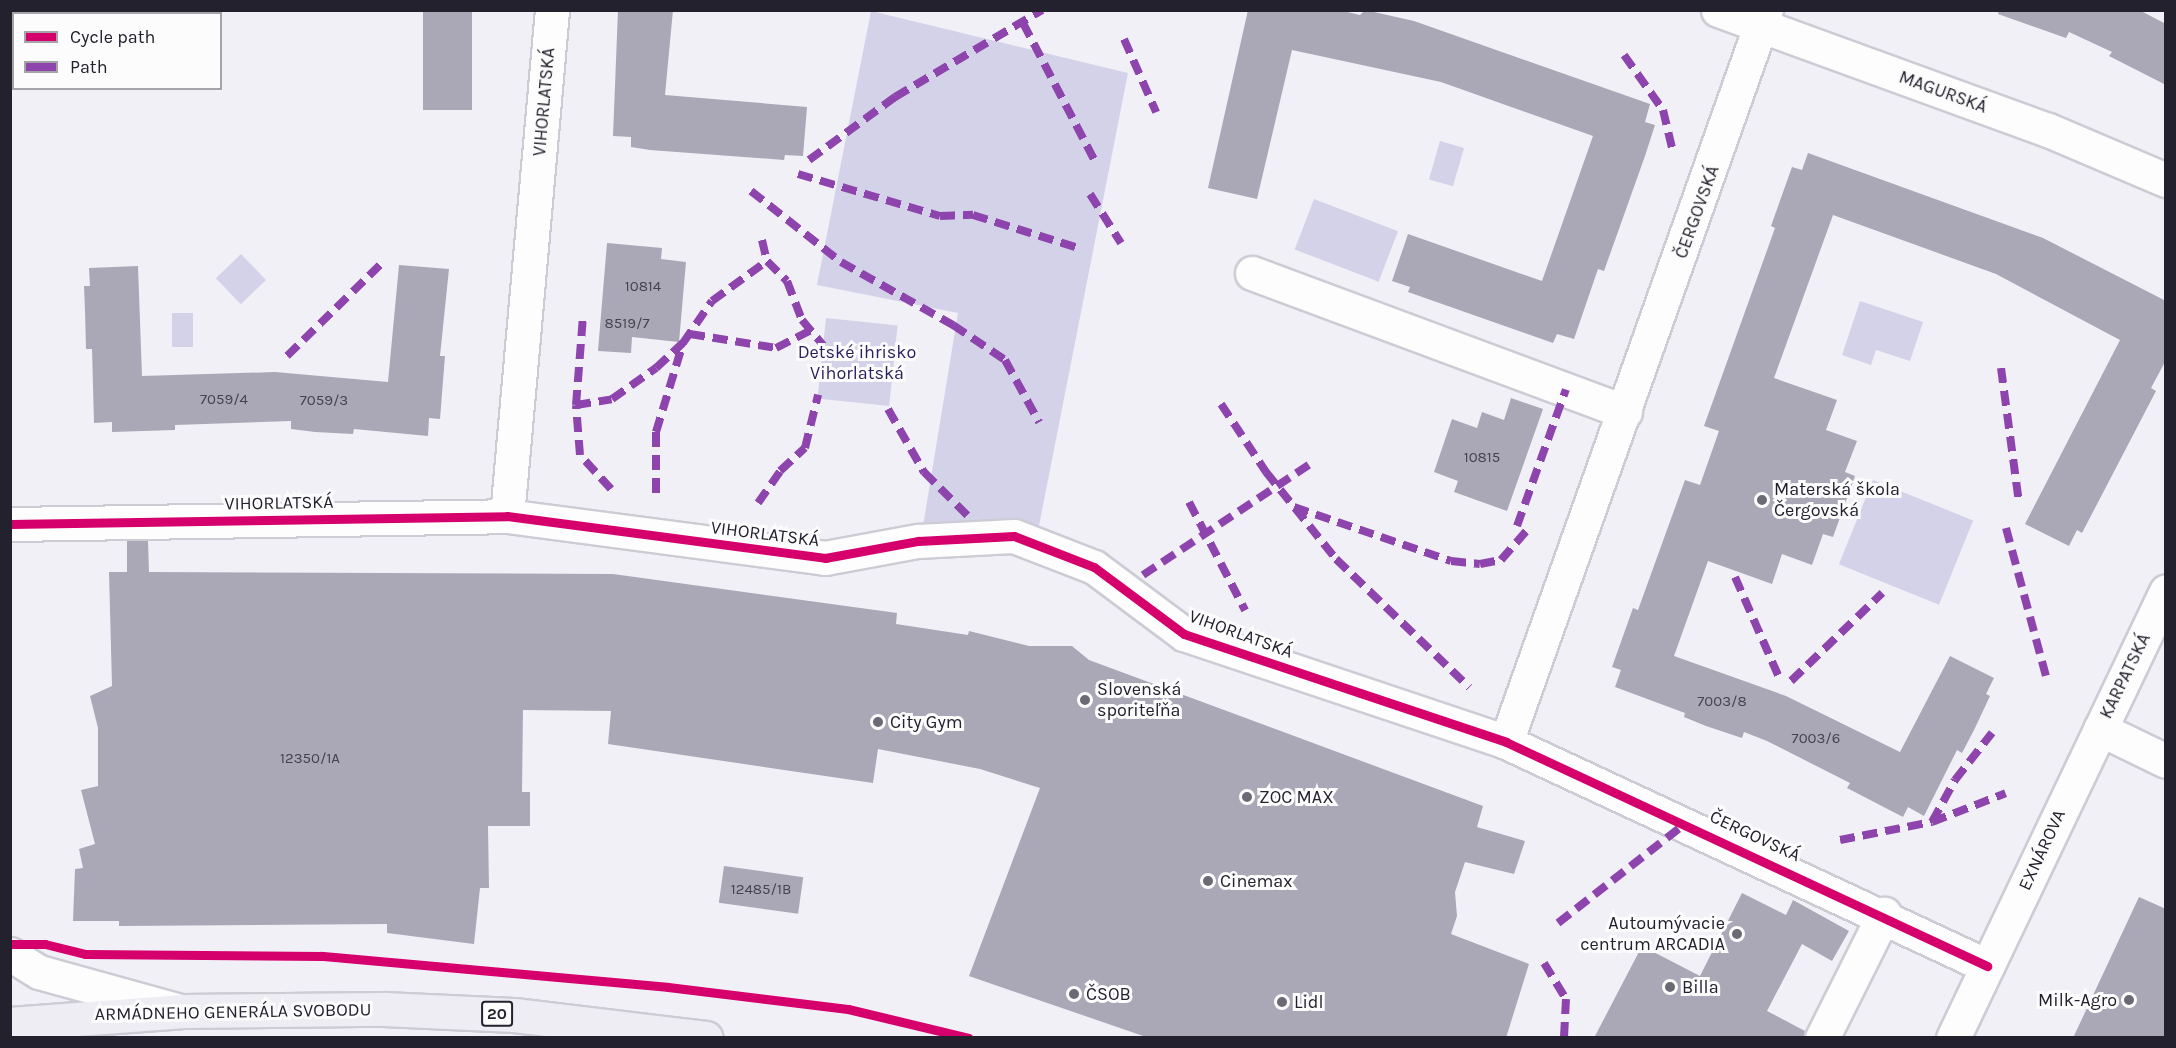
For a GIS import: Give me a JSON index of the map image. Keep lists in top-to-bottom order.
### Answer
{
  "streets": {
    "main road": ["ARMÁDNEHO GENERÁLA SVOBODU", "20"],
    "street": [
      "MAGURSKÁ",
      "VIHORLATSKÁ",
      "ČERGOVSKÁ",
      "KARPATSKÁ",
      "EXNÁROVA"
    ]
  },
  "crossings": [
    ["MAGURSKÁ", "ČERGOVSKÁ"],
    ["VIHORLATSKÁ", "ČERGOVSKÁ"],
    ["ČERGOVSKÁ", "EXNÁROVA"],
    ["KARPATSKÁ", "EXNÁROVA"]
  ],
  "parks": ["Detské ihrisko Vihorlatská"],
  "places": [
    "Materská škola Čergovská",
    "Slovenská sporiteľňa",
    "City Gym",
    "ZOC MAX",
    "Cinemax",
    "Autoumývacie centrum ARCADIA",
    "Billa",
    "ČSOB",
    "Milk-Agro",
    "Lidl"
  ],
  "house_numbers": [
    "10814",
    "8519/7",
    "7059/4",
    "7059/3",
    "10815",
    "7003/8",
    "7003/6",
    "12350/1A",
    "12485/1B"
  ],
  "legend": ["Cycle path", "Path"]
}
